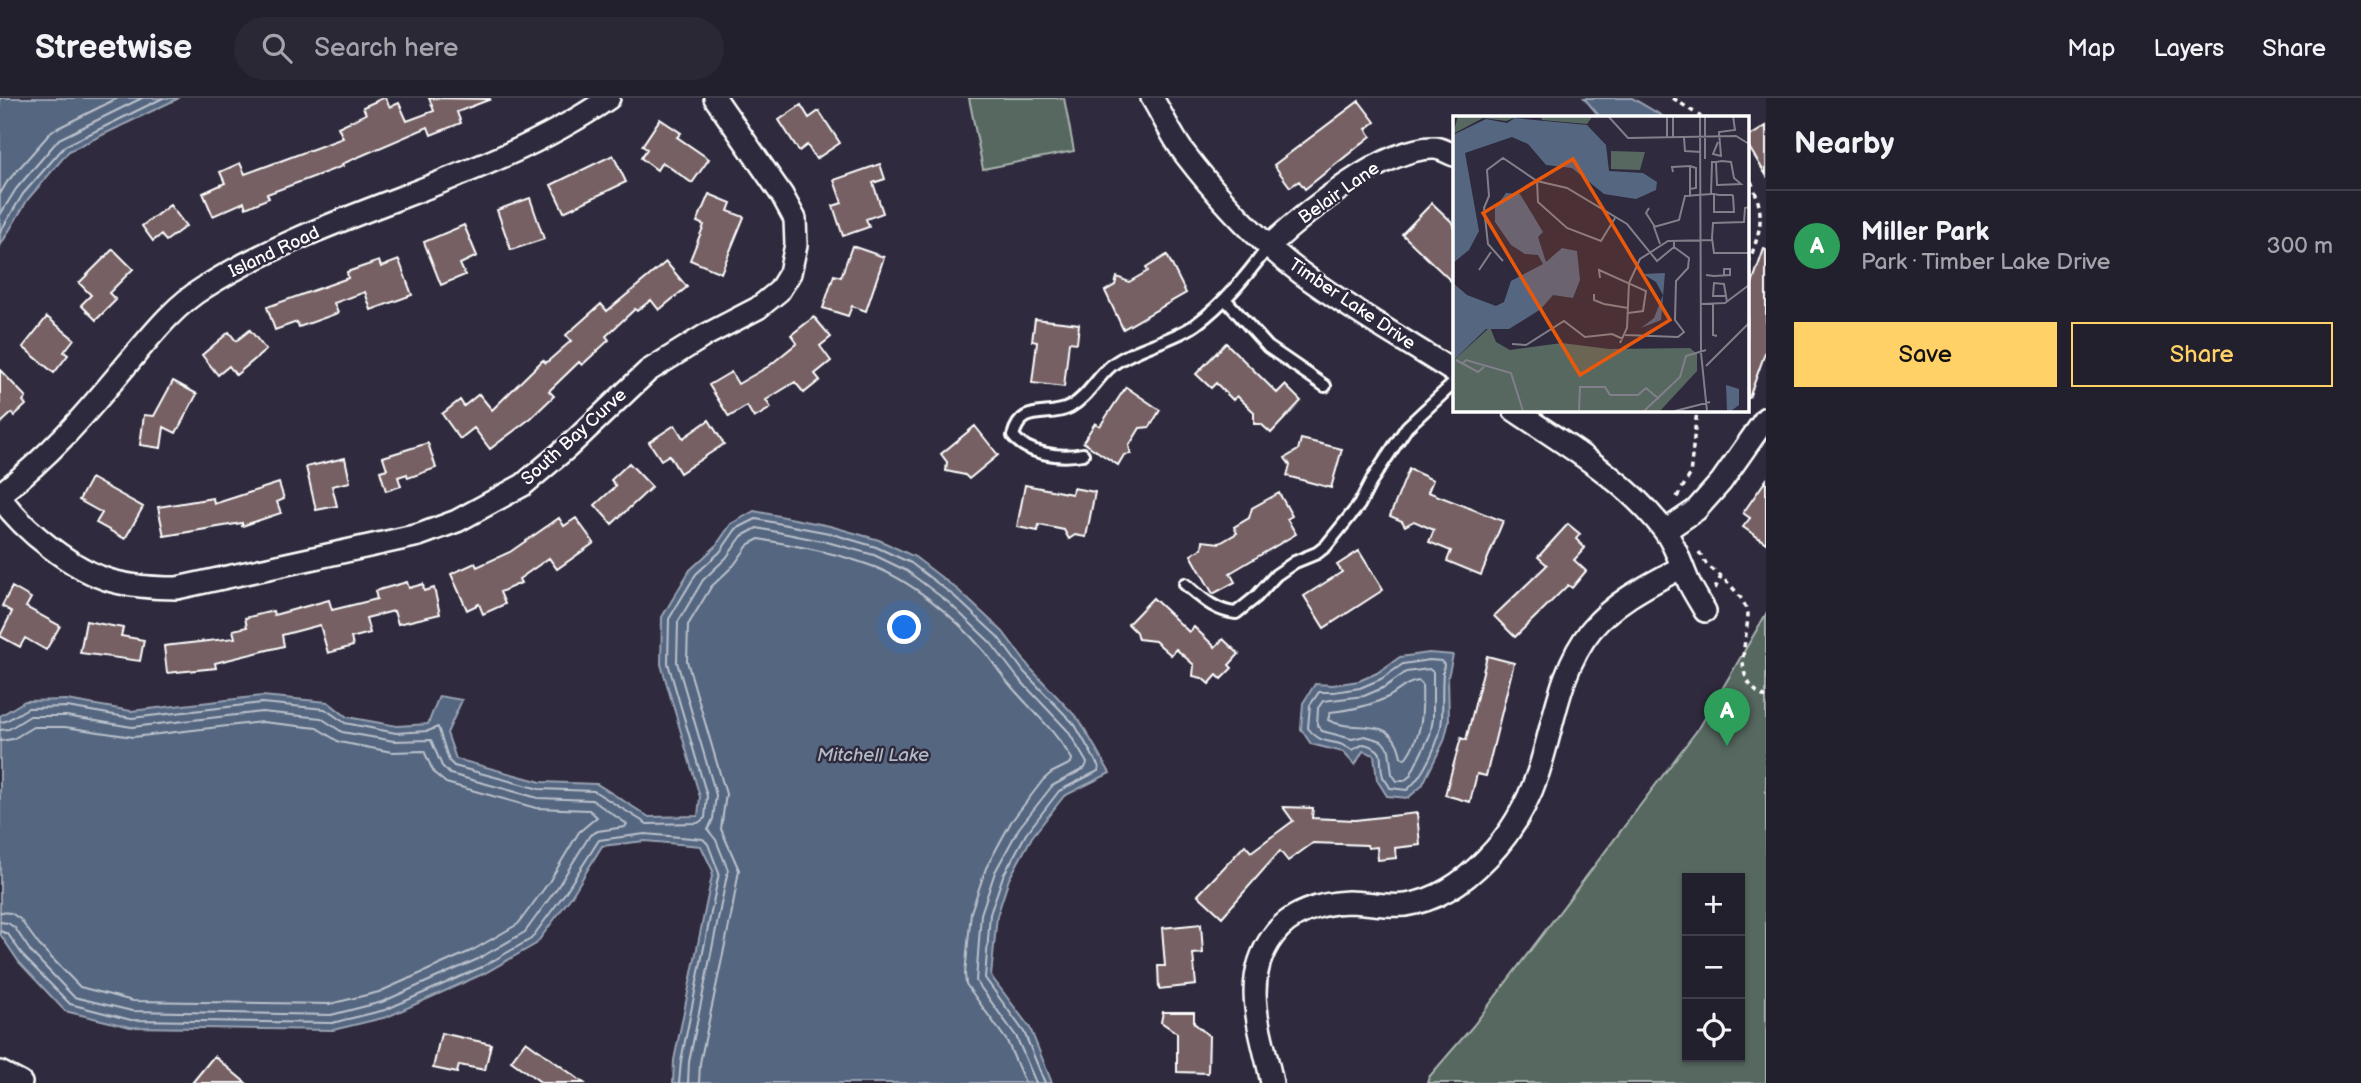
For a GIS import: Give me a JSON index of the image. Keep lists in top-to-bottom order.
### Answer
{
  "streets": {
    "street": [
      "Belair Lane",
      "Island Road",
      "Timber Lake Drive",
      "South Bay Curve"
    ]
  },
  "crossings": [
    ["Belair Lane", "Timber Lake Drive"],
    ["Island Road", "South Bay Curve"]
  ],
  "water": ["Mitchell Lake"],
  "page": {
    "header": "Streetwise",
    "search": "Search here",
    "nav": ["Map", "Layers", "Share"],
    "heading": "Nearby",
    "list": [
      {
        "mark": "A",
        "name": "Miller Park",
        "note": "Park · Timber Lake Drive",
        "value": "300 m"
      }
    ],
    "buttons": ["Save", "Share"],
    "pins": "A",
    "map_buttons": ["+", "−"]
  }
}
